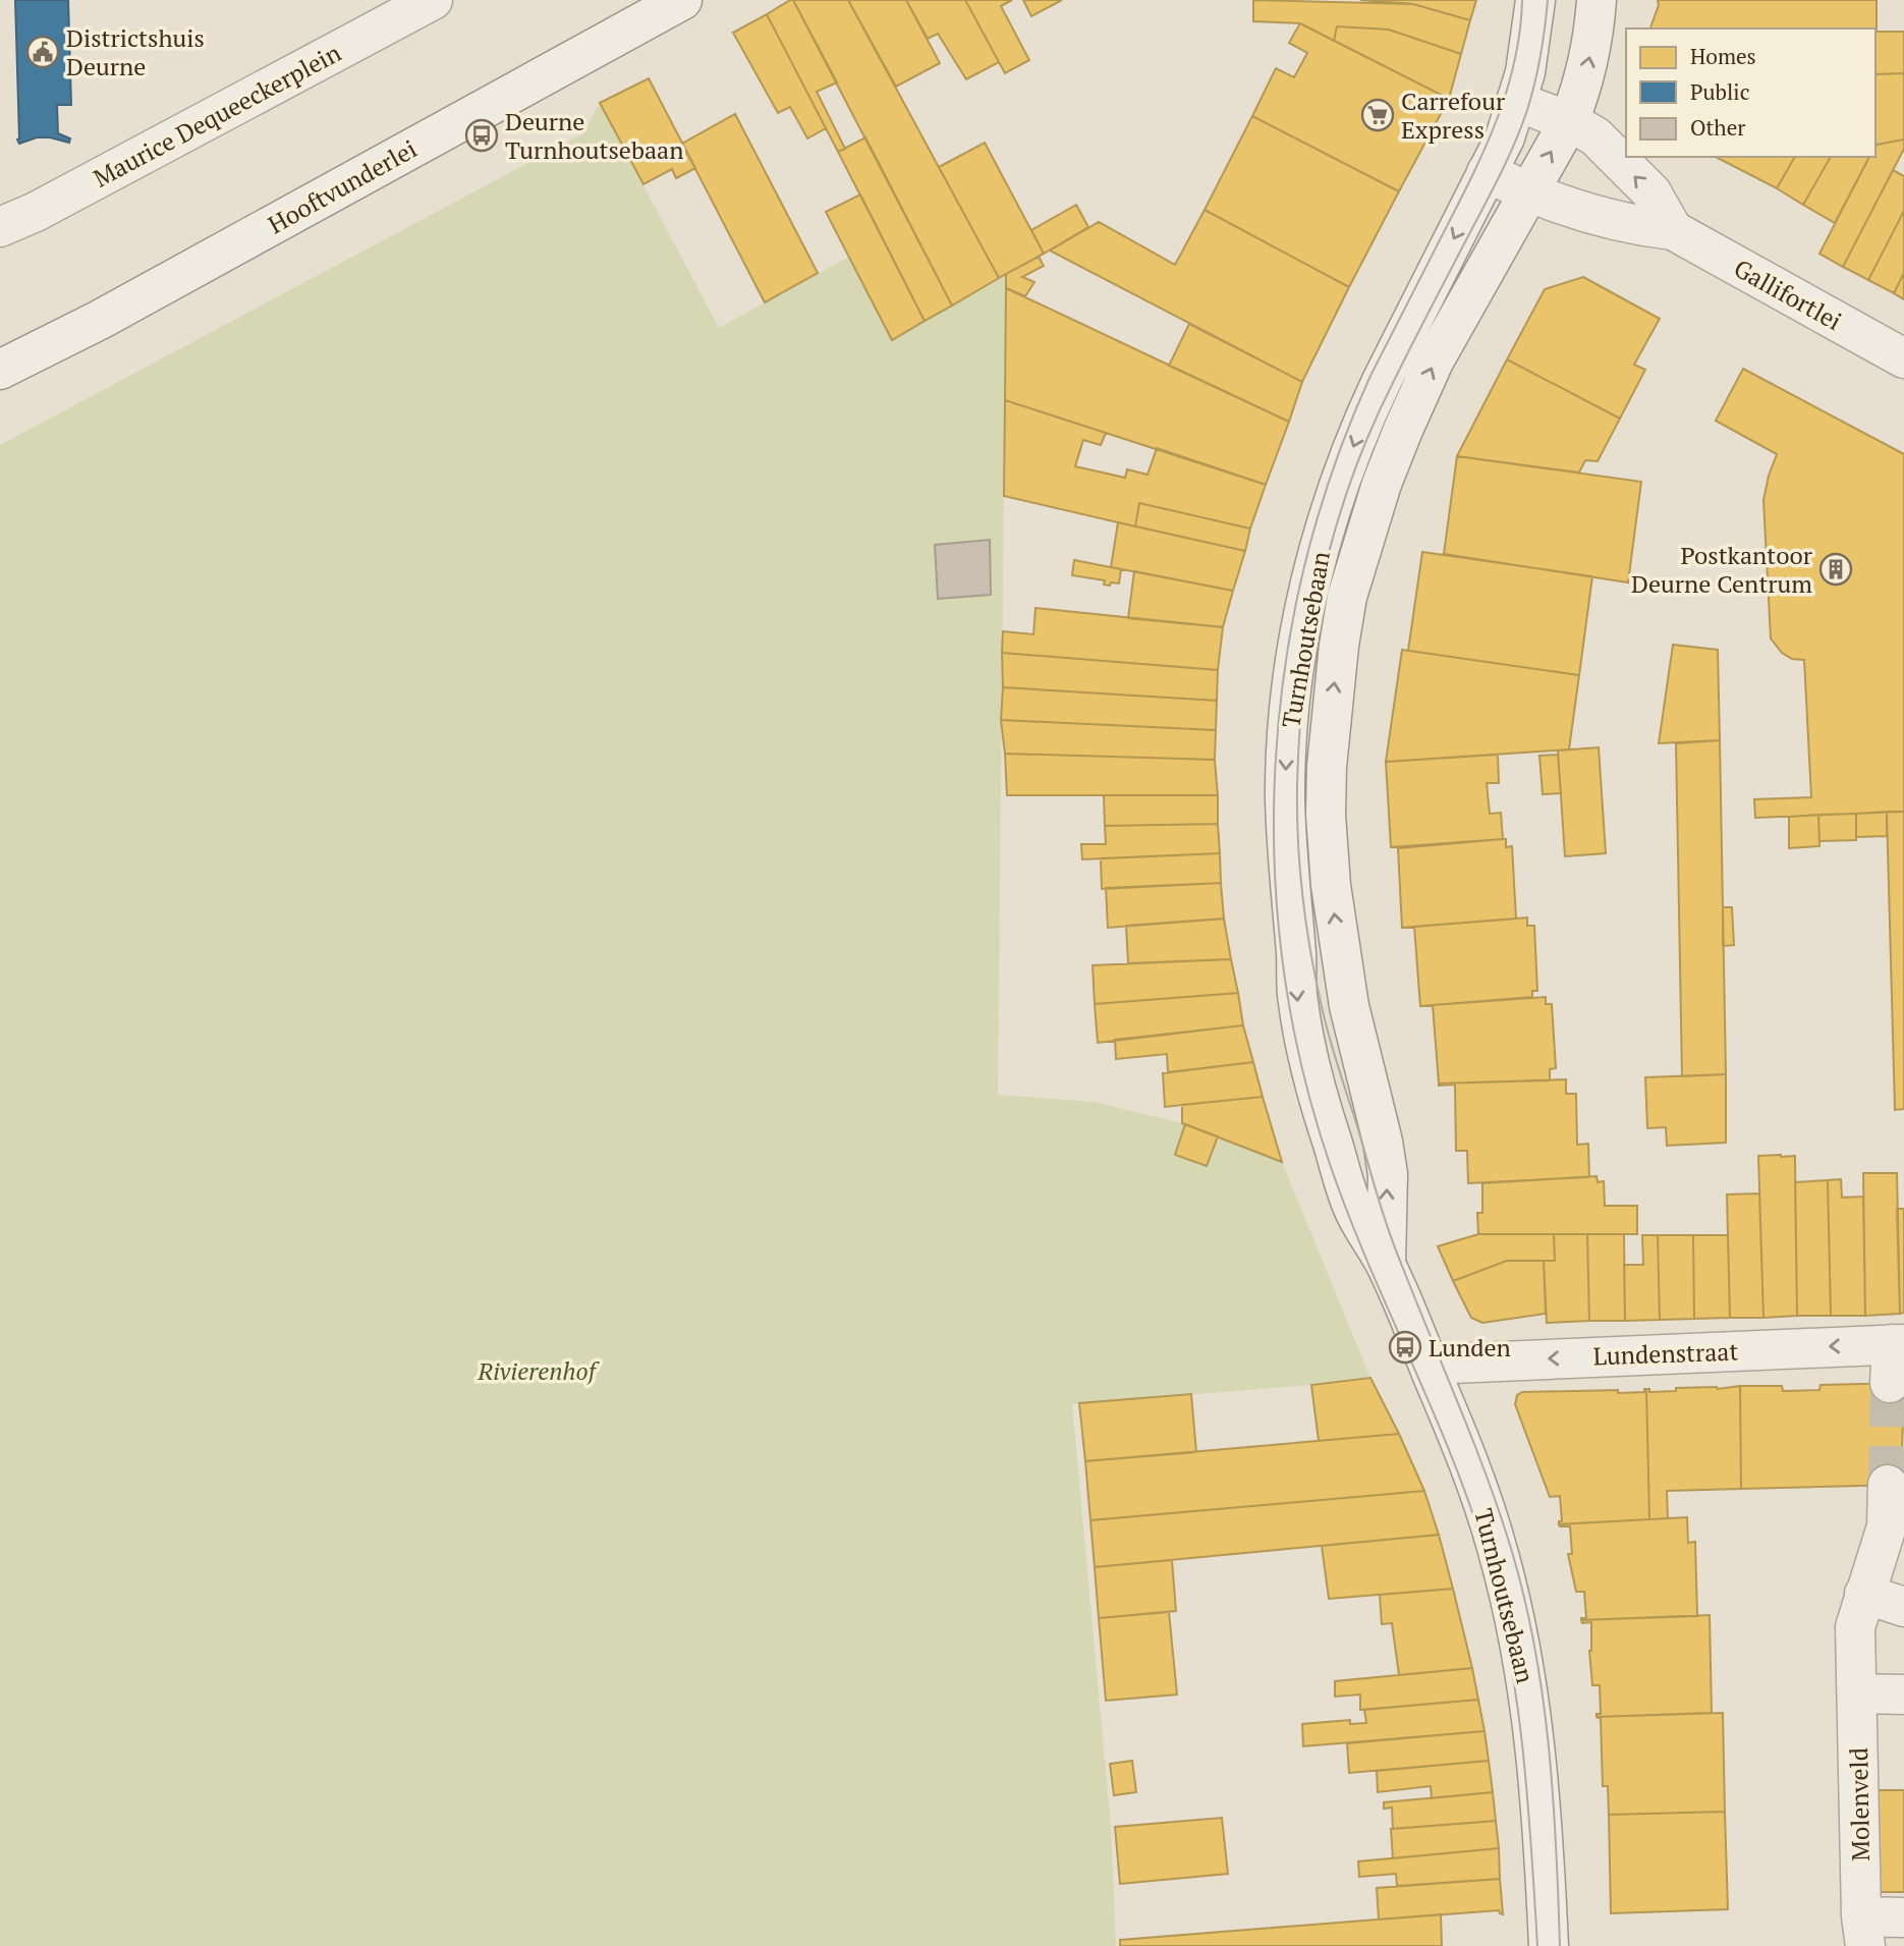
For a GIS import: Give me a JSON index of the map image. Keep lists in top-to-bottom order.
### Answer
{
  "streets": {
    "main road": [
      "Maurice Dequeeckerplein",
      "Hooftvunderlei",
      "Gallifortlei",
      "Turnhoutsebaan",
      "Lundenstraat",
      "Molenveld"
    ]
  },
  "crossings": [
    ["Gallifortlei", "Turnhoutsebaan"],
    ["Turnhoutsebaan", "Lundenstraat"]
  ],
  "one_way": ["Lundenstraat"],
  "parks": ["Rivierenhof"],
  "places": {
    "public building": ["Districtshuis Deurne"],
    "supermarket": ["Carrefour Express"],
    "bus stop": ["Deurne Turnhoutsebaan", "Lunden"],
    "building": ["Postkantoor Deurne Centrum"]
  },
  "legend": ["Homes", "Public", "Other"]
}
